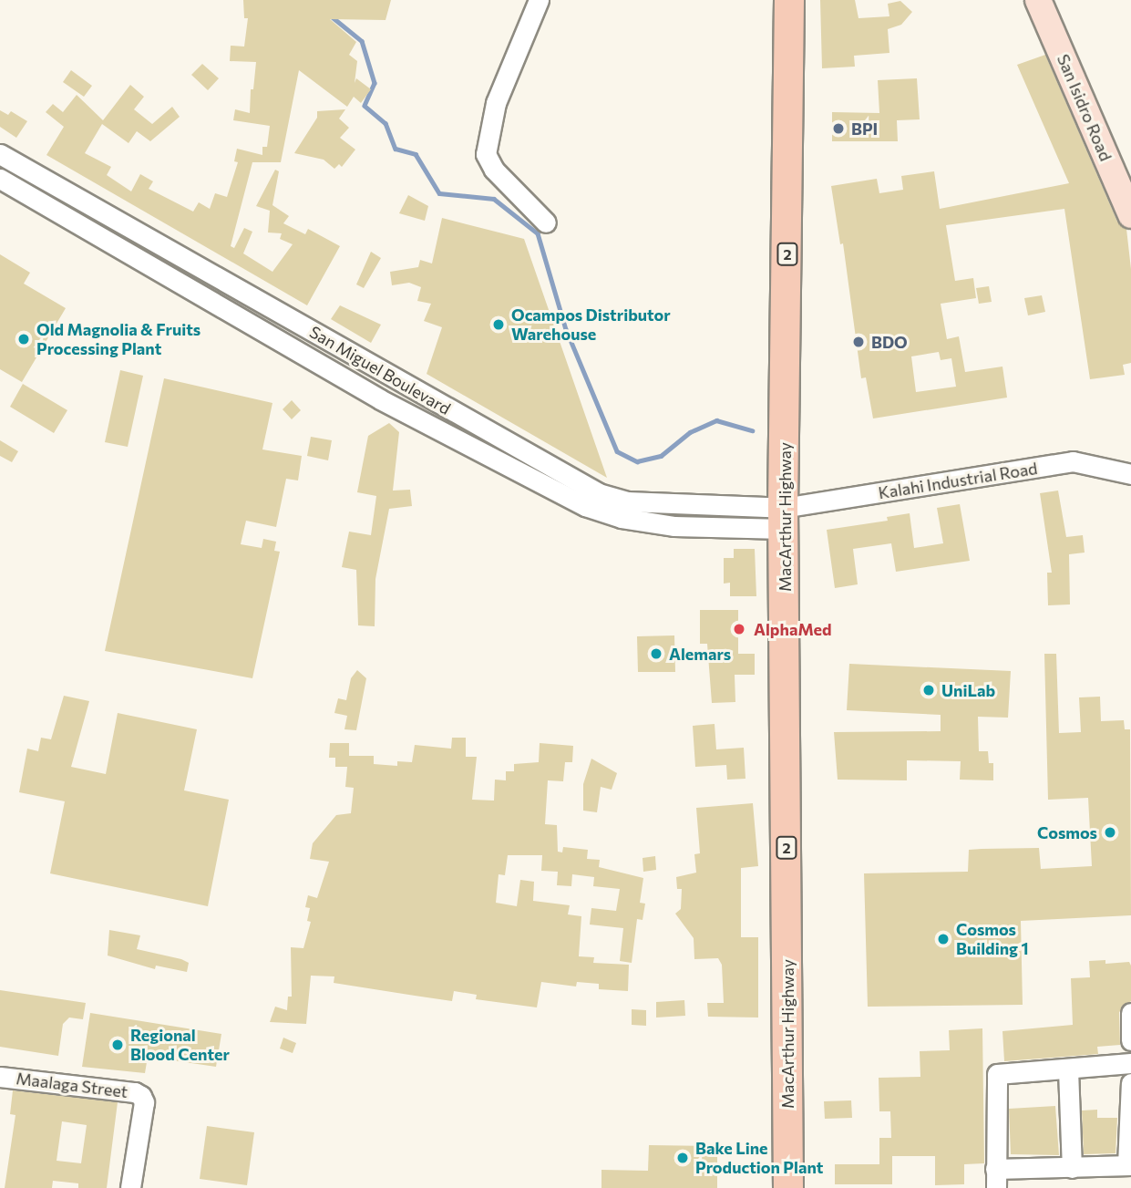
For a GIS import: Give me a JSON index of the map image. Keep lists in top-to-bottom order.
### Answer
{
  "streets": {
    "highway": ["2", "MacArthur Highway"],
    "main road": ["San Isidro Road"],
    "street": ["San Miguel Boulevard", "Kalahi Industrial Road", "Maalaga Street"]
  },
  "crossings": [
    ["San Miguel Boulevard", "Kalahi Industrial Road"],
    ["San Miguel Boulevard", "MacArthur Highway"],
    ["Kalahi Industrial Road", "MacArthur Highway"]
  ],
  "places": [
    "BPI",
    "Ocampos Distributor Warehouse",
    "Old Magnolia & Fruits Processing Plant",
    "BDO",
    "AlphaMed",
    "Alemars",
    "UniLab",
    "Cosmos",
    "Cosmos Building 1",
    "Regional Blood Center",
    "Bake Line Production Plant"
  ]
}
